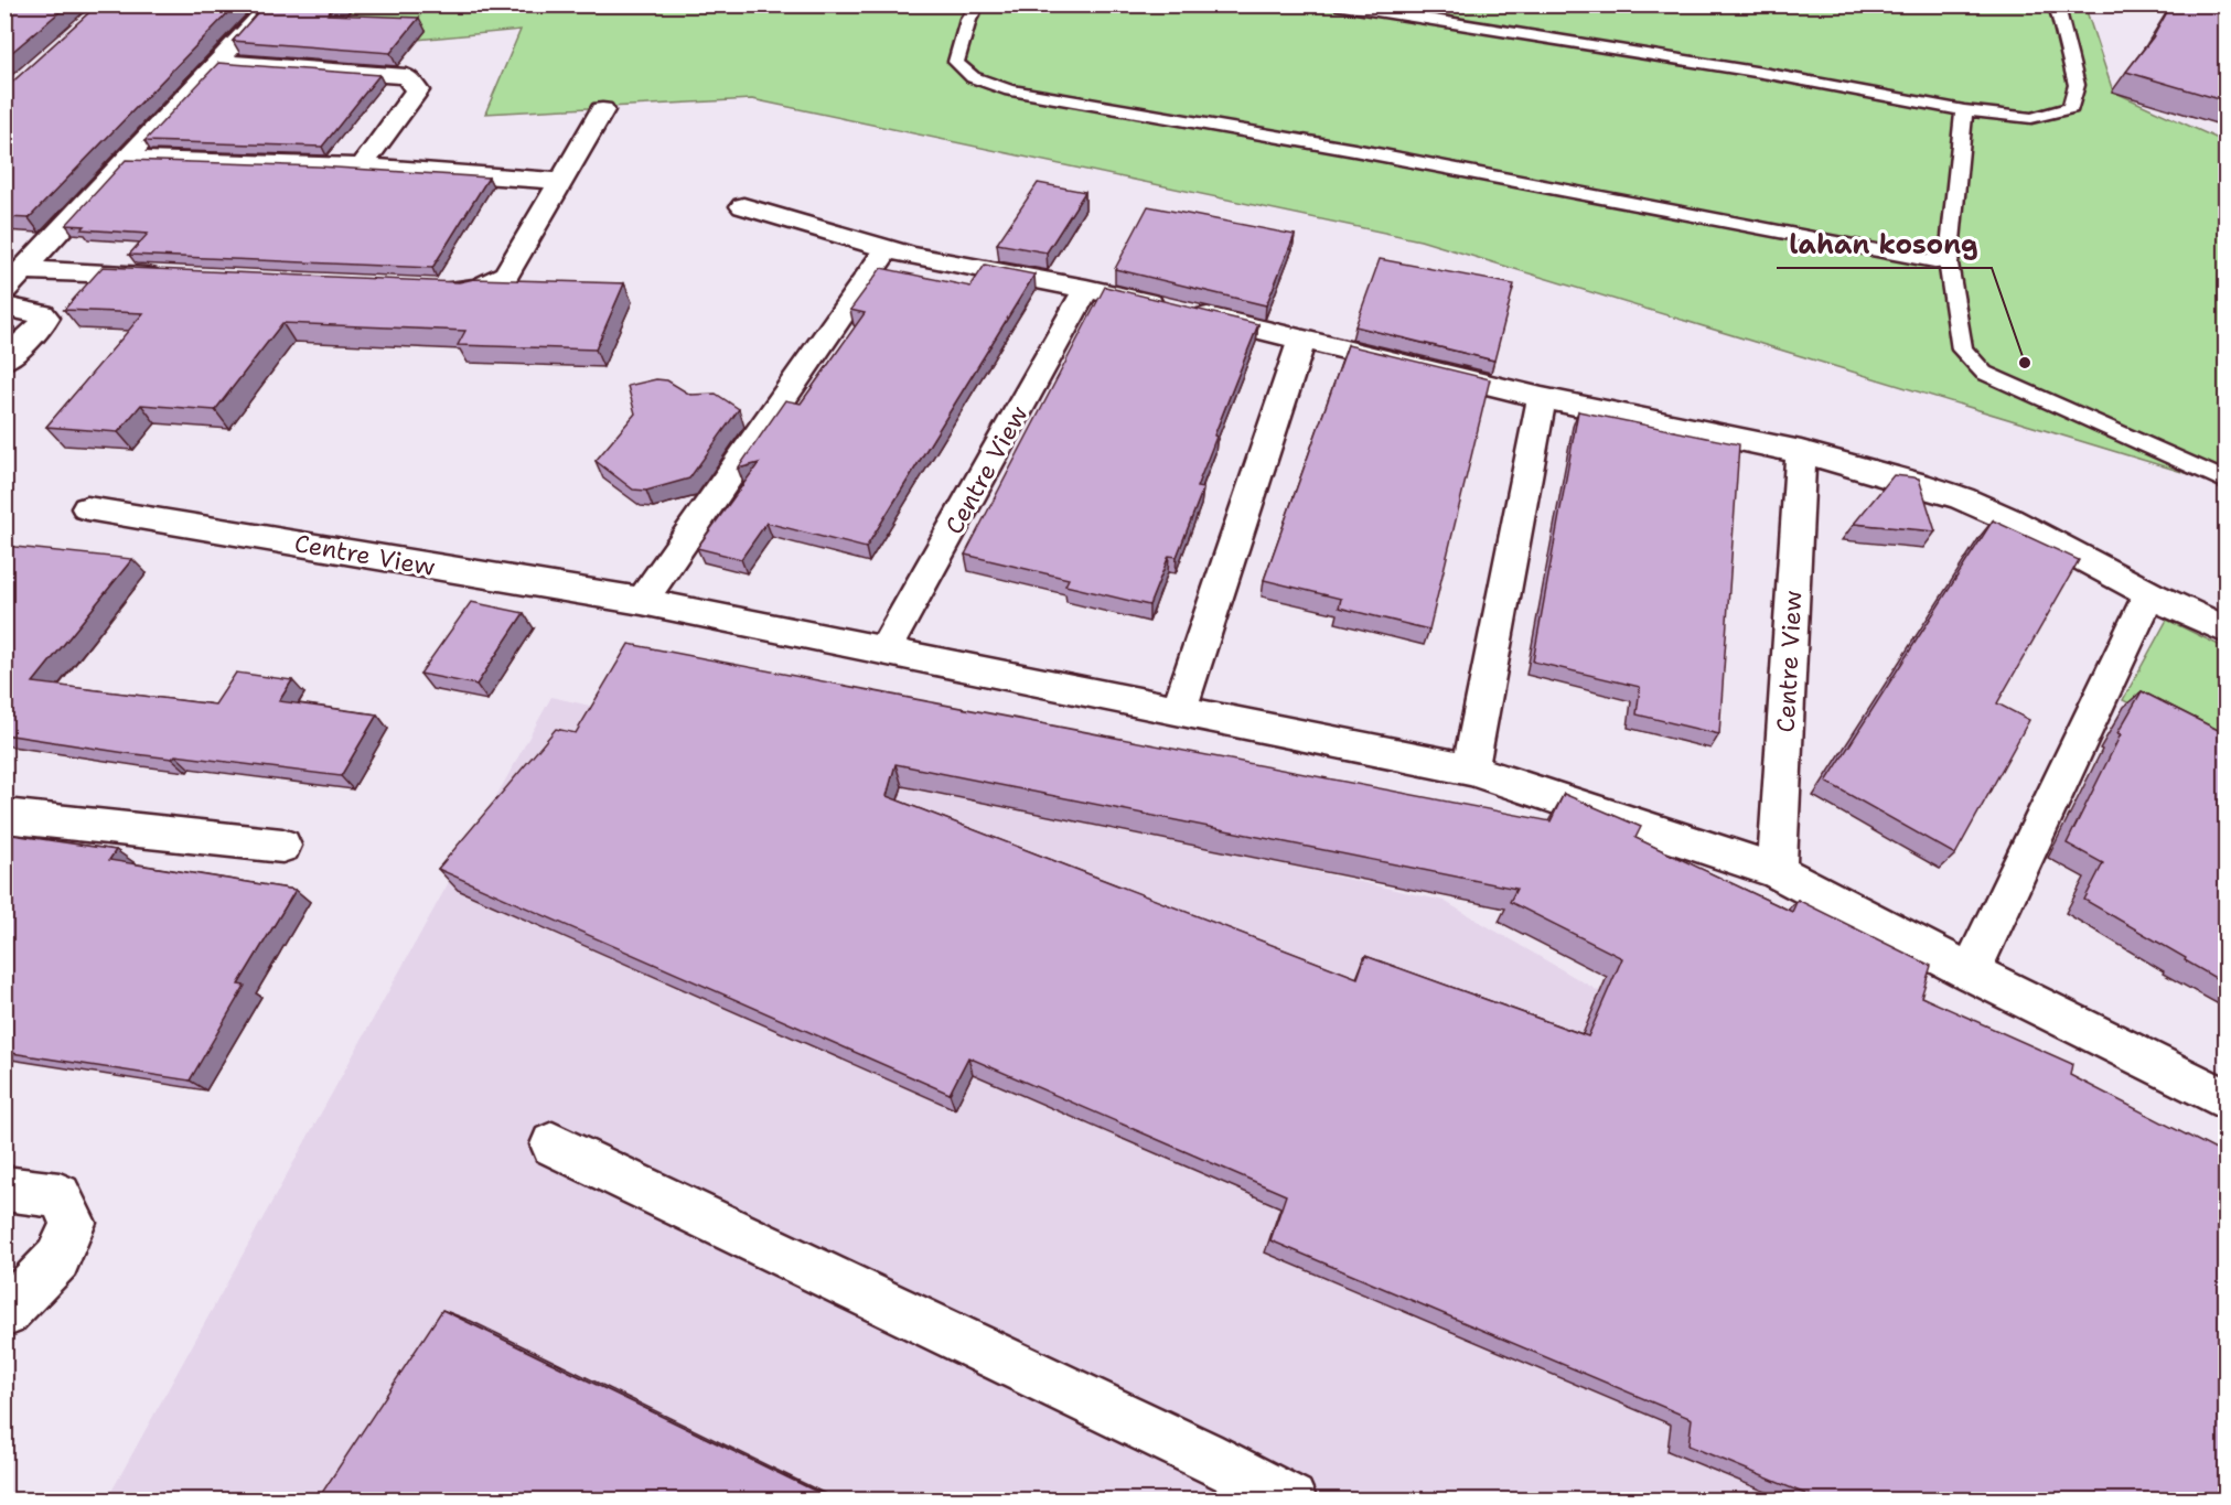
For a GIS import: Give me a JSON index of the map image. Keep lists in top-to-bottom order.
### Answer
{
  "streets": {
    "street": ["Centre View"]
  },
  "places": ["lahan kosong"]
}
